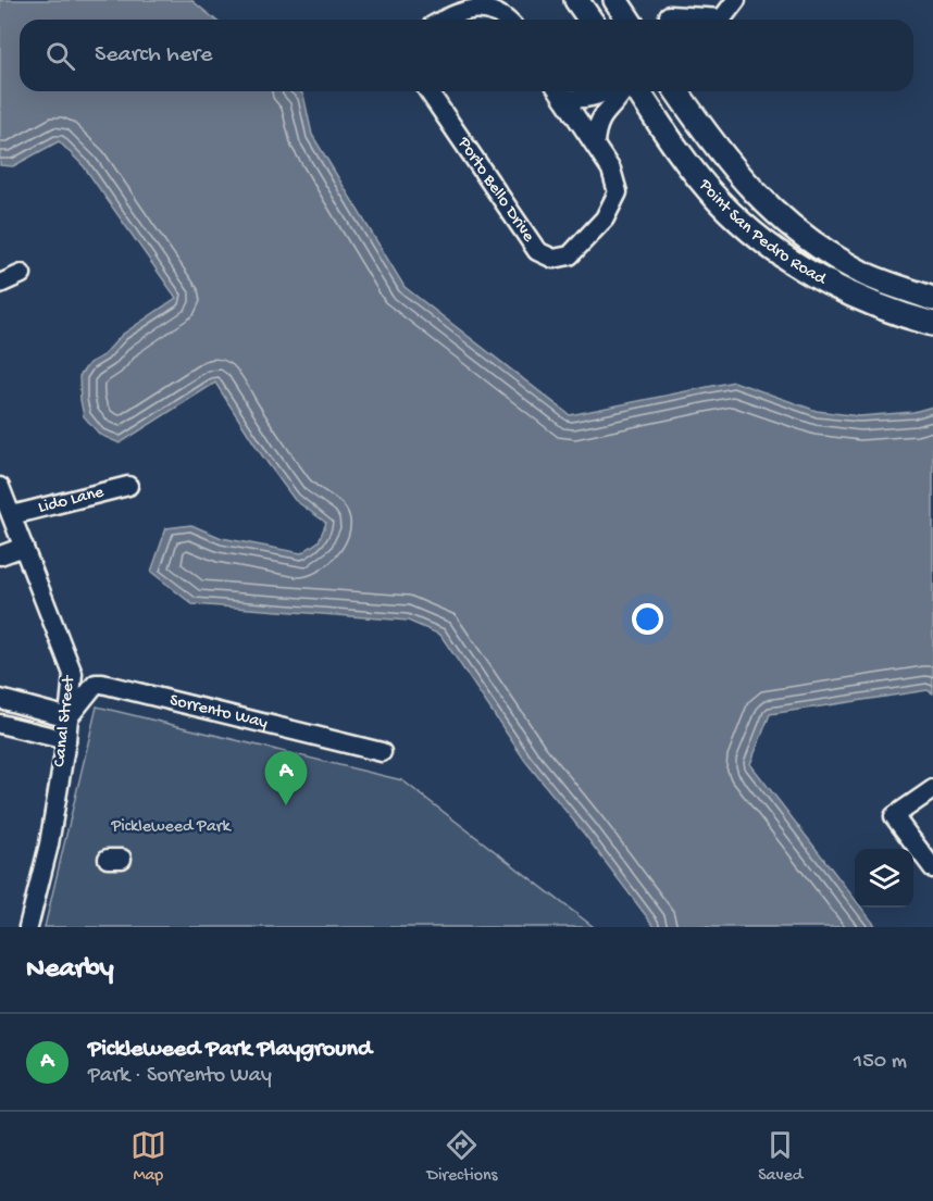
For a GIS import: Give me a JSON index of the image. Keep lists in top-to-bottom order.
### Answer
{
  "streets": {
    "main road": ["Point San Pedro Road"],
    "street": [
      "Porto Bello Drive",
      "Lido Lane",
      "Sorrento Way",
      "Canal Street"
    ]
  },
  "crossings": [
    ["Lido Lane", "Canal Street"],
    ["Sorrento Way", "Canal Street"]
  ],
  "parks": ["Pickleweed Park"],
  "page": {
    "search": "Search here",
    "pins": "A",
    "heading": "Nearby",
    "list": [
      {
        "mark": "A",
        "name": "Pickleweed Park Playground",
        "note": "Park · Sorrento Way",
        "value": "150 m"
      }
    ],
    "nav": ["Map", "Directions", "Saved"]
  }
}
